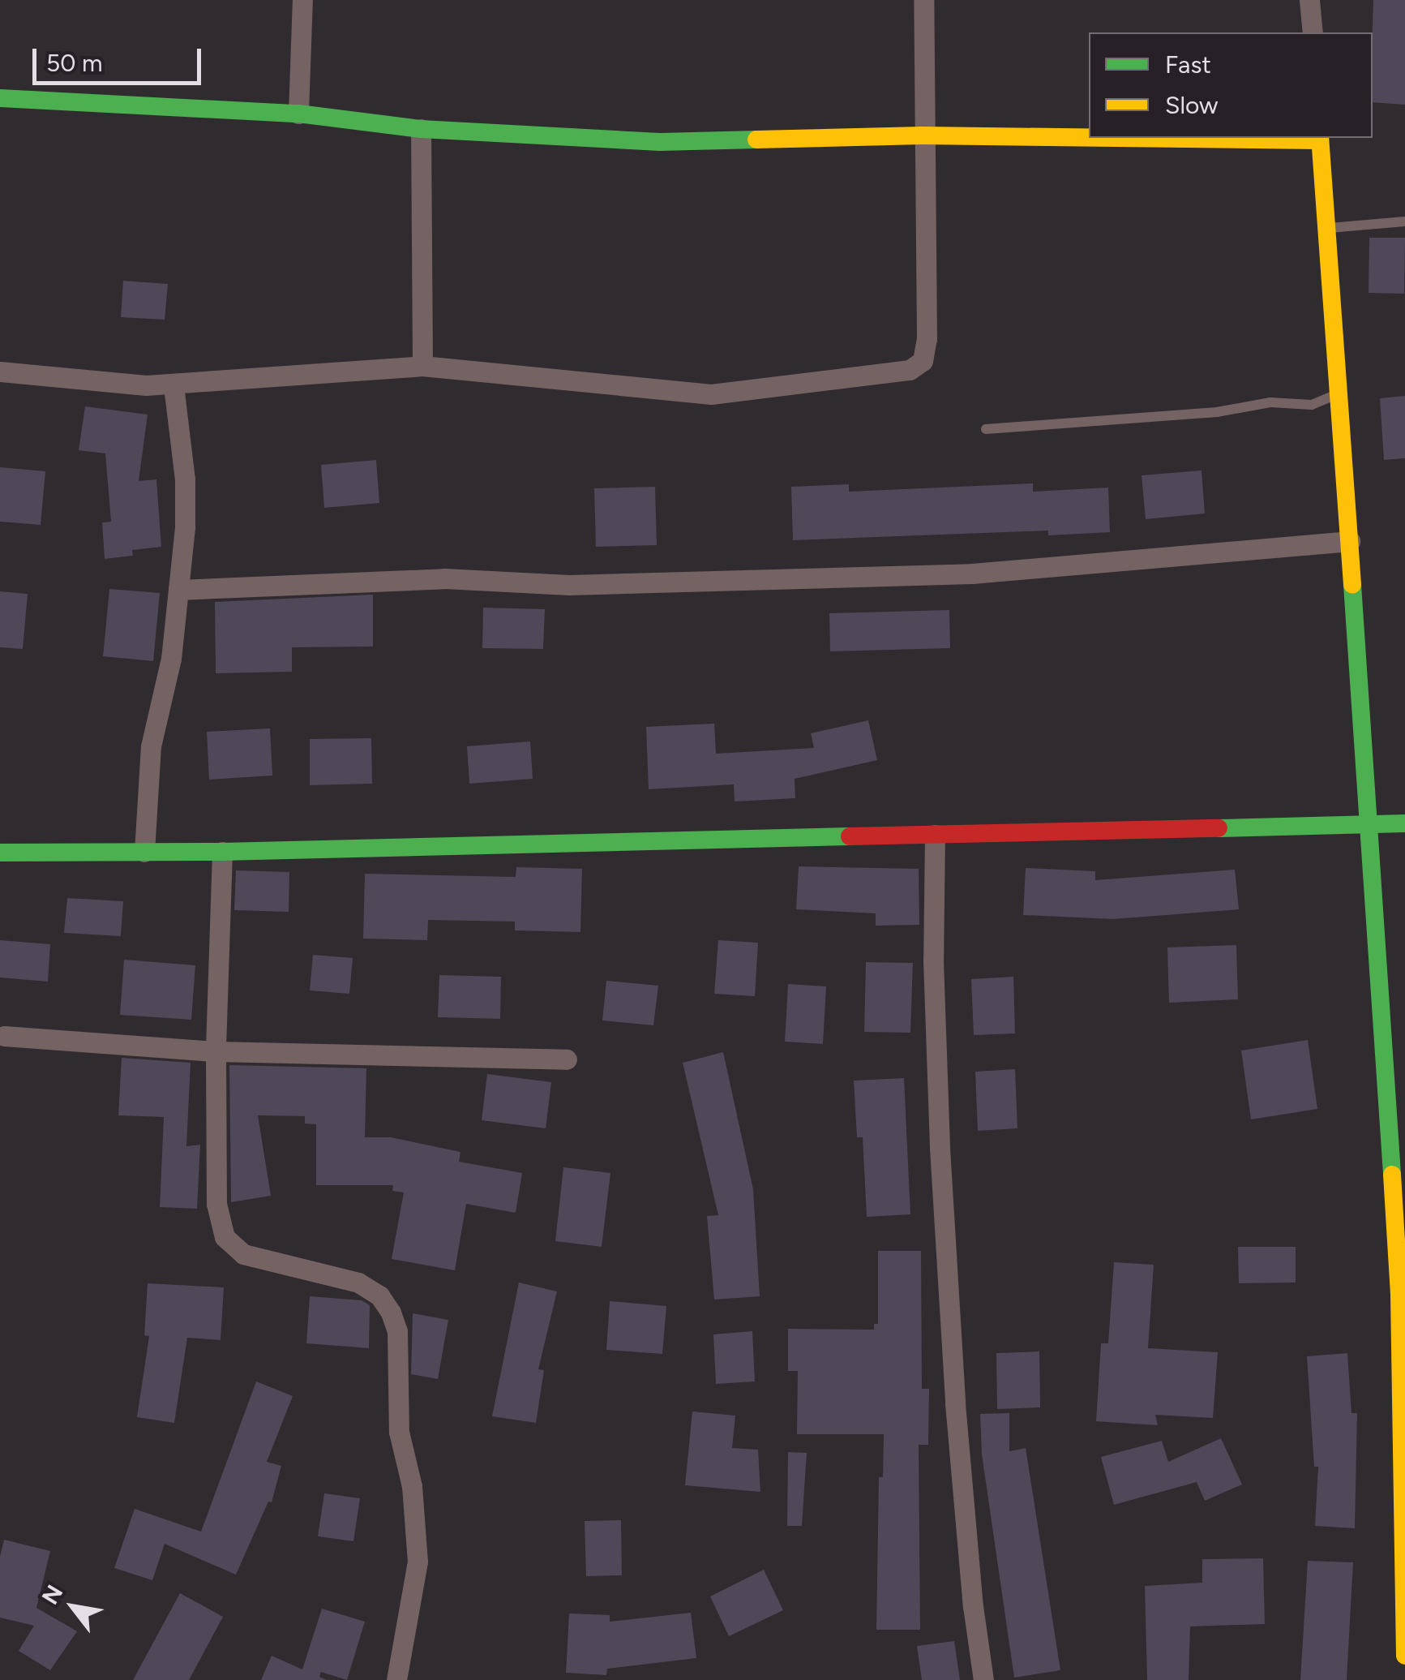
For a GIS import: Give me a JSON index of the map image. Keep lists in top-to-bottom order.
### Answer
{
  "legend": ["Fast", "Slow"],
  "scale_bar": "50 m",
  "north": "top left"
}
